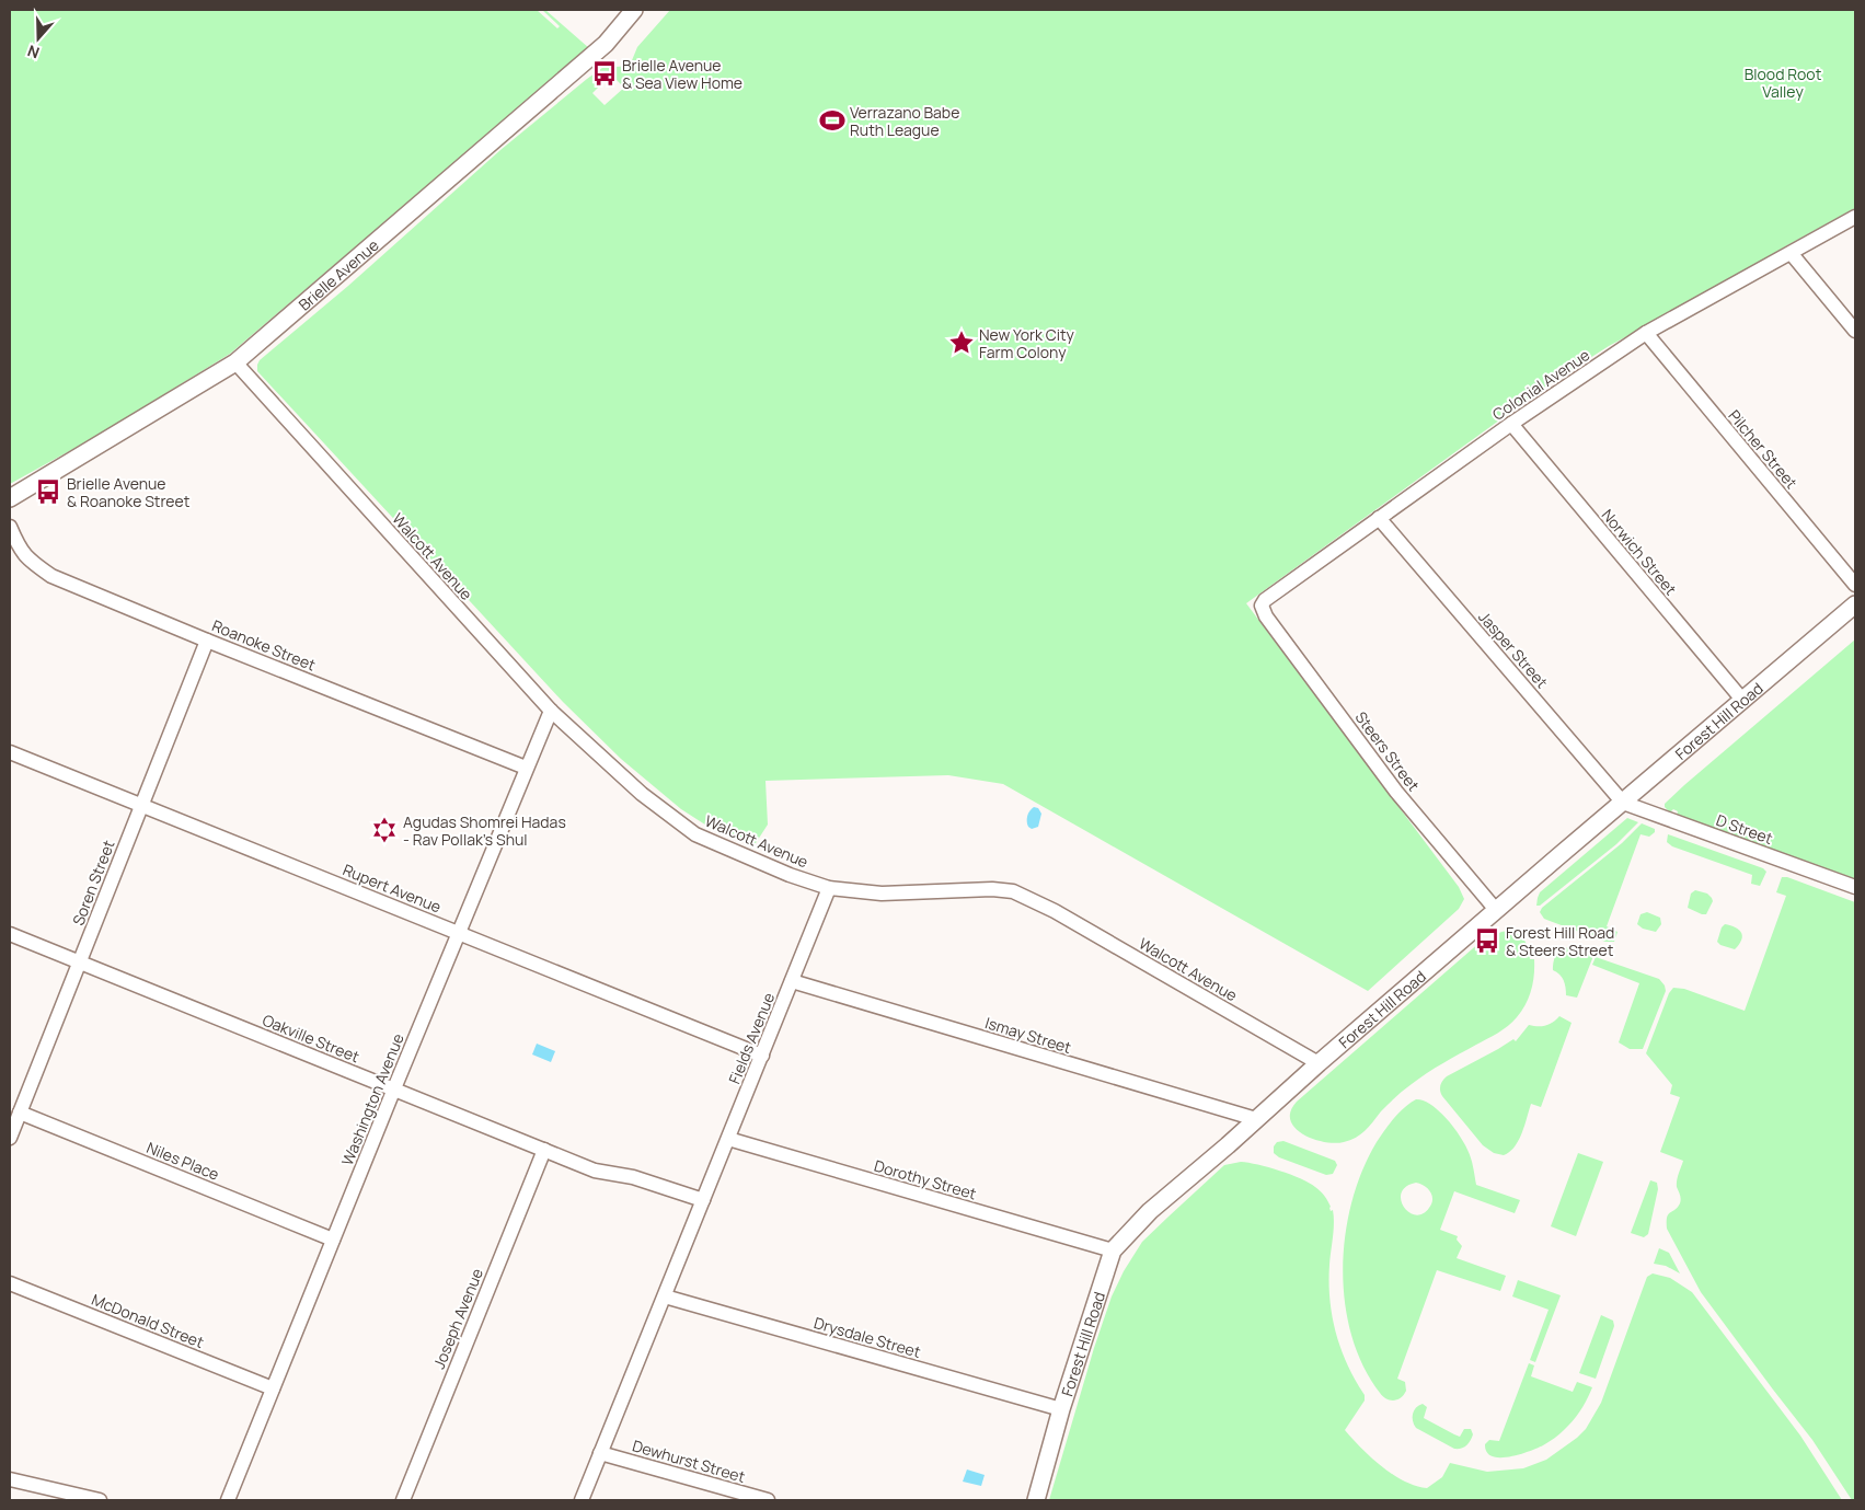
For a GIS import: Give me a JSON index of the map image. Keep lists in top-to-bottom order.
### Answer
{
  "streets": {
    "street": [
      "Brielle Avenue",
      "Colonial Avenue",
      "Pilcher Street",
      "Norwich Street",
      "Walcott Avenue",
      "Roanoke Street",
      "Jasper Street",
      "Forest Hill Road",
      "Steers Street",
      "D Street",
      "Soren Street",
      "Rupert Avenue",
      "Ismay Street",
      "Oakville Street",
      "Fields Avenue",
      "Washington Avenue",
      "Niles Place",
      "Dorothy Street",
      "Joseph Avenue",
      "McDonald Street",
      "Drysdale Street",
      "Dewhurst Street"
    ]
  },
  "crossings": [
    ["Brielle Avenue", "Walcott Avenue"],
    ["Colonial Avenue", "Pilcher Street"],
    ["Colonial Avenue", "Norwich Street"],
    ["Colonial Avenue", "Jasper Street"],
    ["Colonial Avenue", "Steers Street"],
    ["Norwich Street", "Forest Hill Road"],
    ["Walcott Avenue", "Forest Hill Road"],
    ["Walcott Avenue", "Fields Avenue"],
    ["Walcott Avenue", "Washington Avenue"],
    ["Roanoke Street", "Soren Street"],
    ["Roanoke Street", "Washington Avenue"],
    ["Jasper Street", "Forest Hill Road"],
    ["Jasper Street", "D Street"],
    ["Forest Hill Road", "Steers Street"],
    ["Forest Hill Road", "D Street"],
    ["Forest Hill Road", "Ismay Street"],
    ["Forest Hill Road", "Dorothy Street"],
    ["Forest Hill Road", "Drysdale Street"],
    ["Soren Street", "Rupert Avenue"],
    ["Soren Street", "Oakville Street"],
    ["Soren Street", "Niles Place"],
    ["Rupert Avenue", "Fields Avenue"],
    ["Rupert Avenue", "Washington Avenue"],
    ["Ismay Street", "Fields Avenue"],
    ["Oakville Street", "Fields Avenue"],
    ["Oakville Street", "Washington Avenue"],
    ["Oakville Street", "Joseph Avenue"],
    ["Fields Avenue", "Dorothy Street"],
    ["Fields Avenue", "Drysdale Street"],
    ["Fields Avenue", "Dewhurst Street"],
    ["Washington Avenue", "Niles Place"],
    ["Washington Avenue", "McDonald Street"]
  ],
  "parks": ["Blood Root Valley"],
  "places": {
    "bus stop": ["Brielle Avenue & Sea View Home", "Brielle Avenue & Roanoke Street", "Forest Hill Road & Steers Street"],
    "sports": ["Verrazano Babe Ruth League"],
    "place": ["New York City Farm Colony"],
    "synagogue": ["Agudas Shomrei Hadas - Rav Pollak's Shul"]
  },
  "north": "bottom"
}
